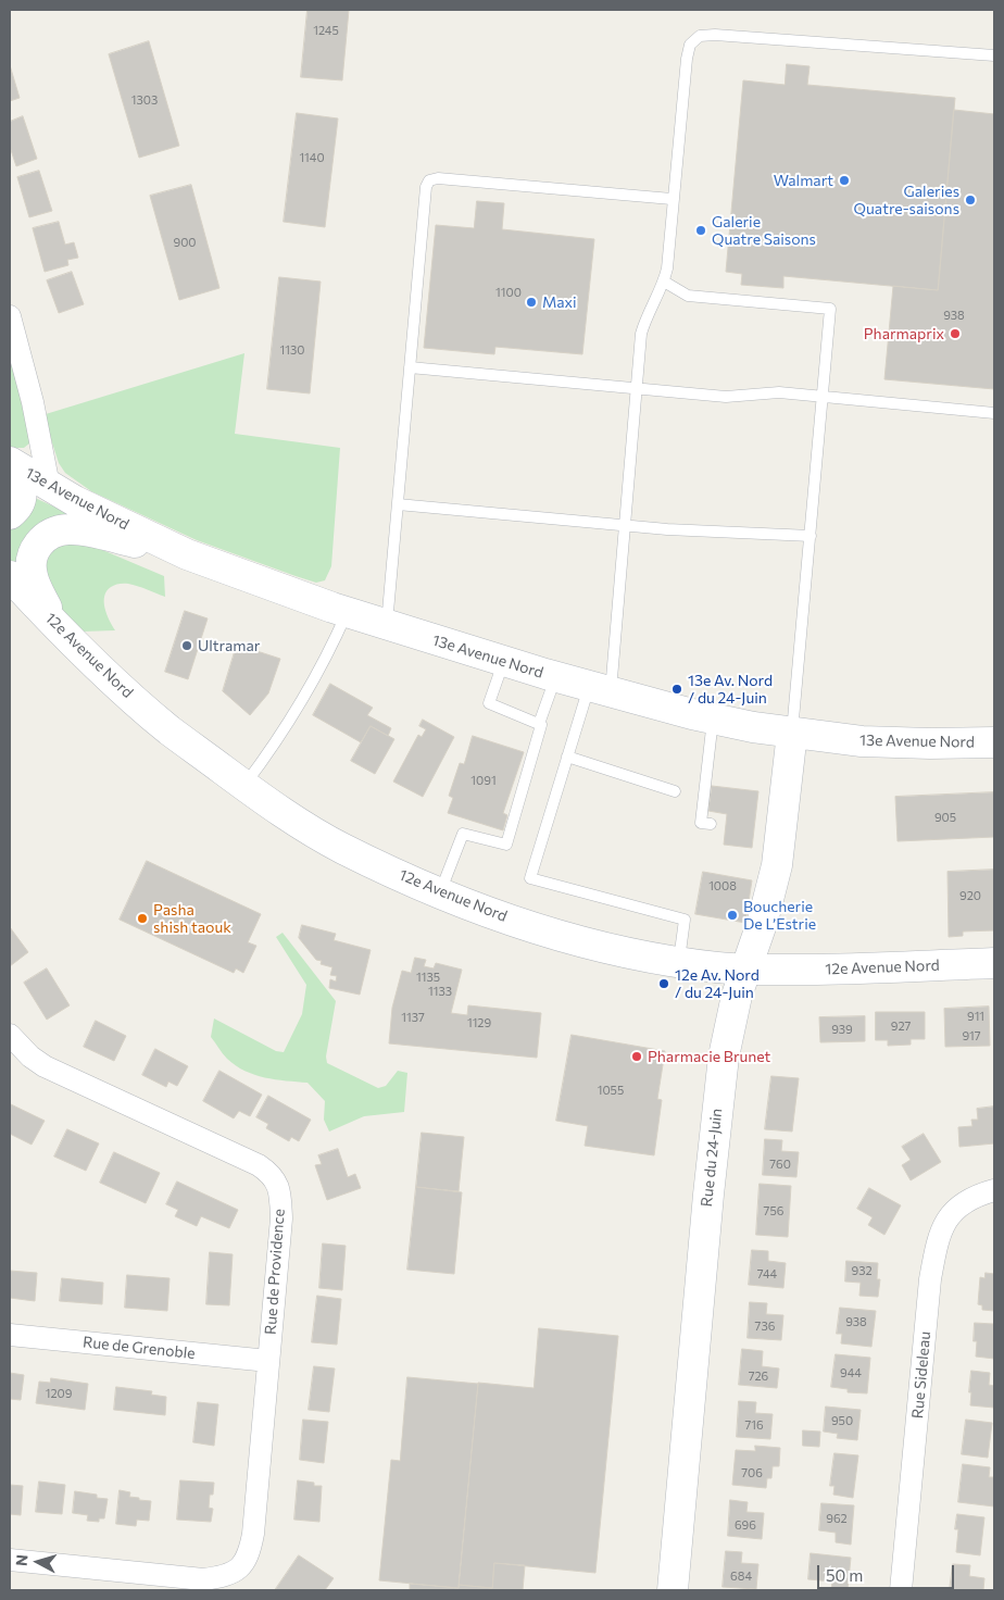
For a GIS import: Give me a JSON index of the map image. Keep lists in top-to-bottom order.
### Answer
{
  "streets": {
    "main road": ["13e Avenue Nord", "12e Avenue Nord", "Rue du 24-Juin"],
    "street": ["Rue de Providence", "Rue de Grenoble", "Rue Sideleau"]
  },
  "crossings": [
    ["13e Avenue Nord", "Rue du 24-Juin"],
    ["12e Avenue Nord", "Rue du 24-Juin"],
    ["Rue de Providence", "Rue de Grenoble"]
  ],
  "places": [
    "Walmart",
    "Galeries Quatre-saisons",
    "Galerie Quatre Saisons",
    "Maxi",
    "Pharmaprix",
    "Ultramar",
    "13e Av. Nord / du 24-Juin",
    "Boucherie De L’Estrie",
    "Pasha shish taouk",
    "12e Av. Nord / du 24-Juin",
    "Pharmacie Brunet"
  ],
  "house_numbers": [
    "1245",
    "1303",
    "1140",
    "900",
    "1100",
    "938",
    "1130",
    "1091",
    "905",
    "1008",
    "920",
    "1135",
    "1133",
    "911",
    "1137",
    "1129",
    "927",
    "939",
    "917",
    "1055",
    "760",
    "756",
    "932",
    "744",
    "938",
    "736",
    "944",
    "726",
    "1209",
    "950",
    "716",
    "706",
    "962",
    "696",
    "684"
  ],
  "scale_bar": "50 m",
  "north": "left"
}
